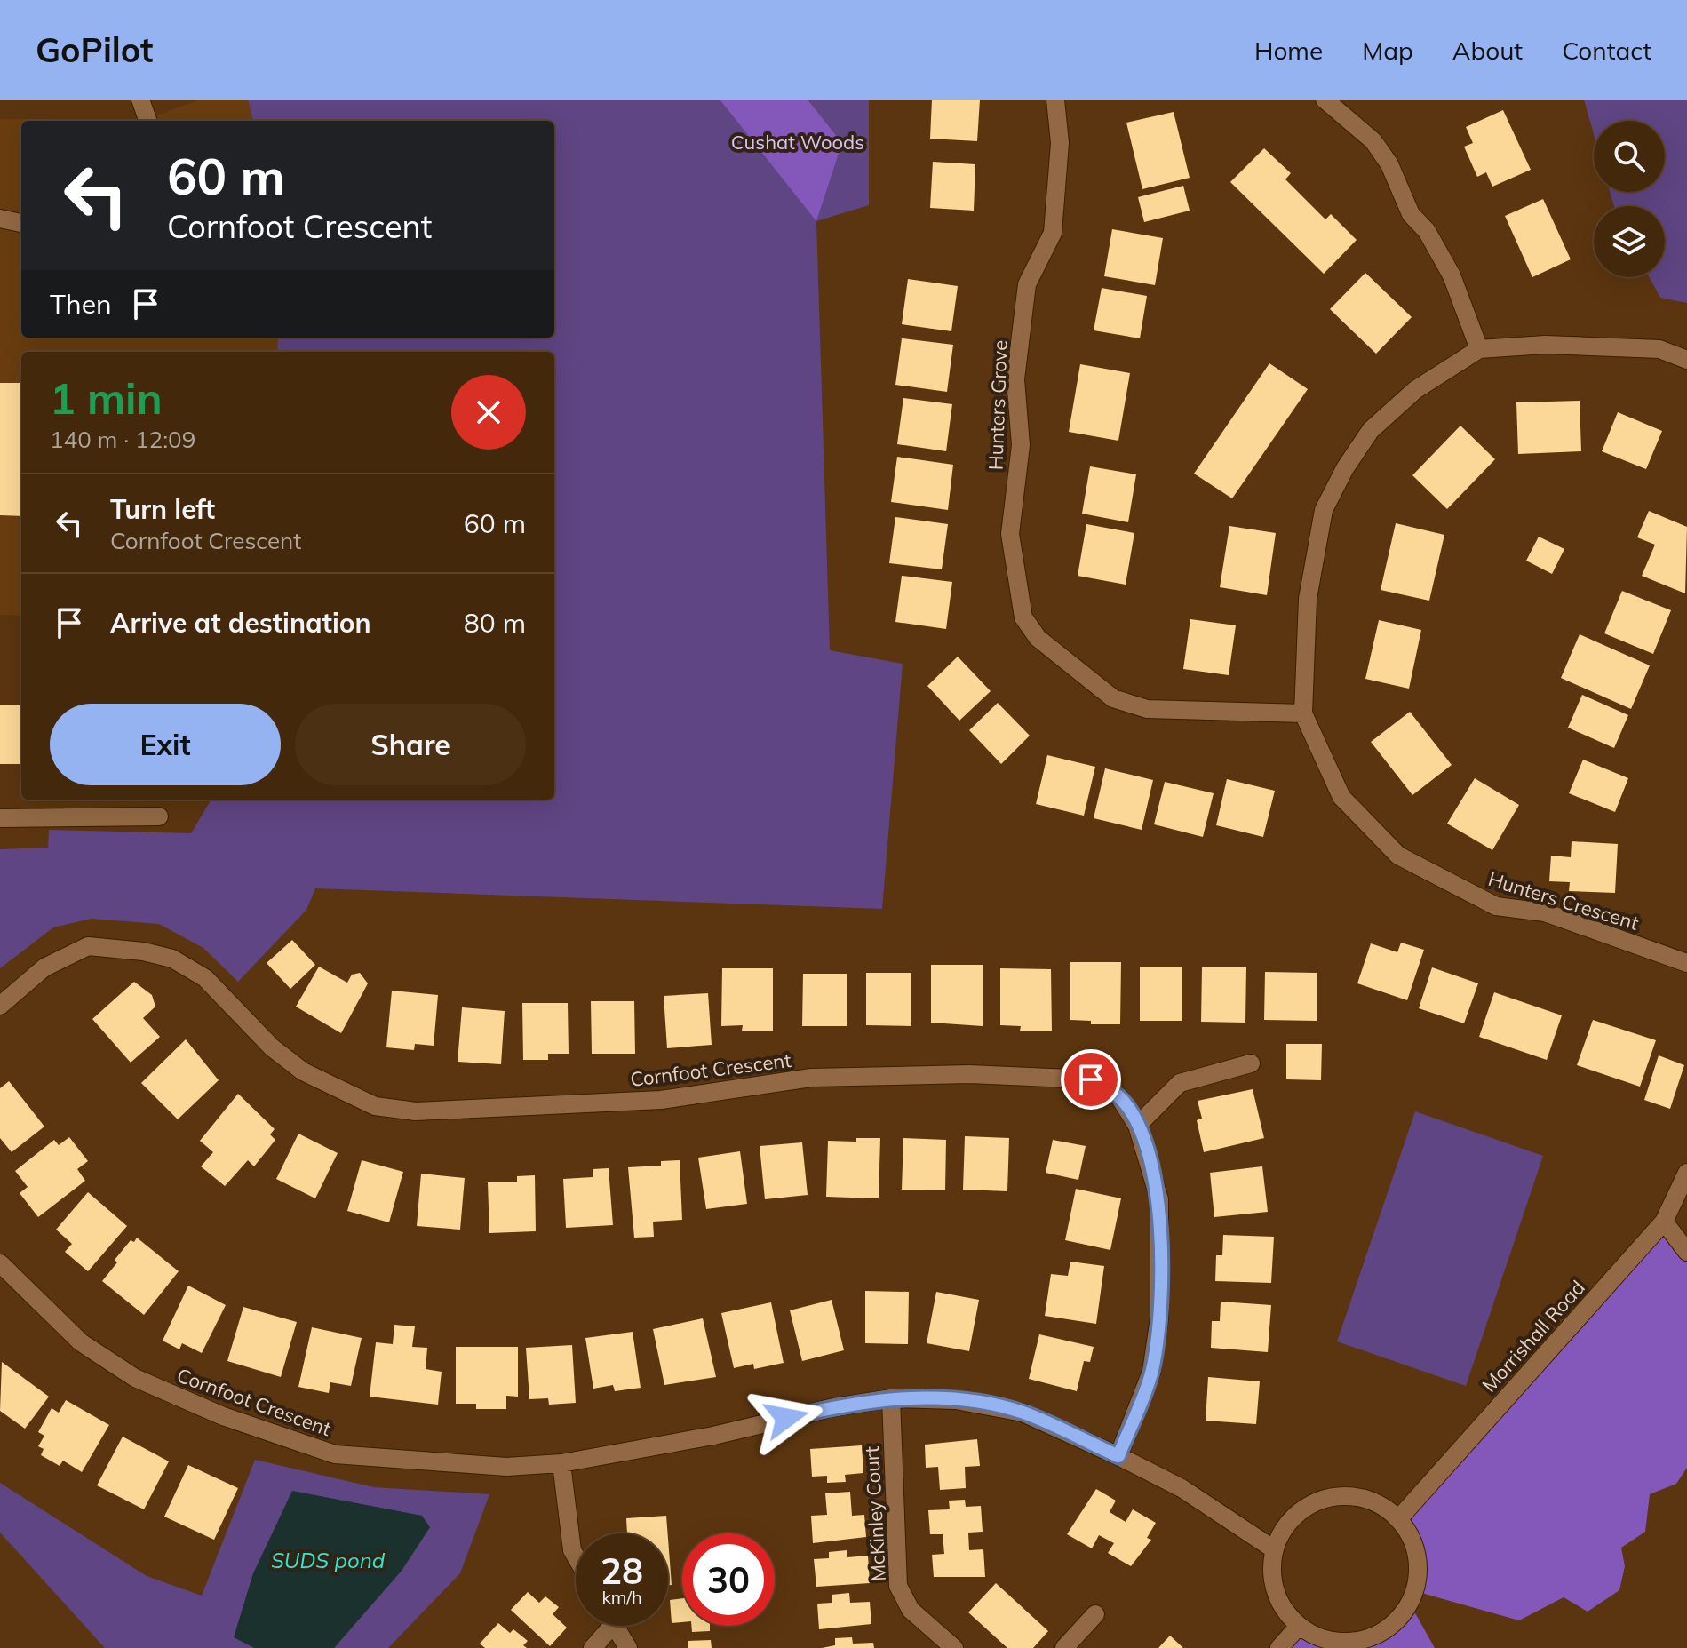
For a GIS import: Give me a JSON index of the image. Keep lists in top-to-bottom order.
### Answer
{
  "streets": {
    "street": [
      "Hunters Grove",
      "Hunters Crescent",
      "Cornfoot Crescent",
      "Morrishall Road",
      "McKinley Court"
    ]
  },
  "crossings": [
    ["Hunters Grove", "Hunters Crescent"],
    ["Cornfoot Crescent", "Morrishall Road"],
    ["Cornfoot Crescent", "McKinley Court"]
  ],
  "water": ["SUDS pond"],
  "parks": ["Cushat Woods"],
  "page": {
    "header": "GoPilot",
    "nav": [
      "Home",
      "Map",
      "About",
      "Contact"
    ],
    "turn": ["60 m", "Cornfoot Crescent"],
    "then": "Then",
    "heading": ["1 min", "140 m · 12:09"],
    "list": [
      {
        "name": "Turn left",
        "note": "Cornfoot Crescent",
        "value": "60 m"
      },
      {
        "name": "Arrive at destination",
        "value": "80 m"
      }
    ],
    "buttons": ["Exit", "Share"],
    "speed": "28 km/h",
    "limit": "30"
  }
}
